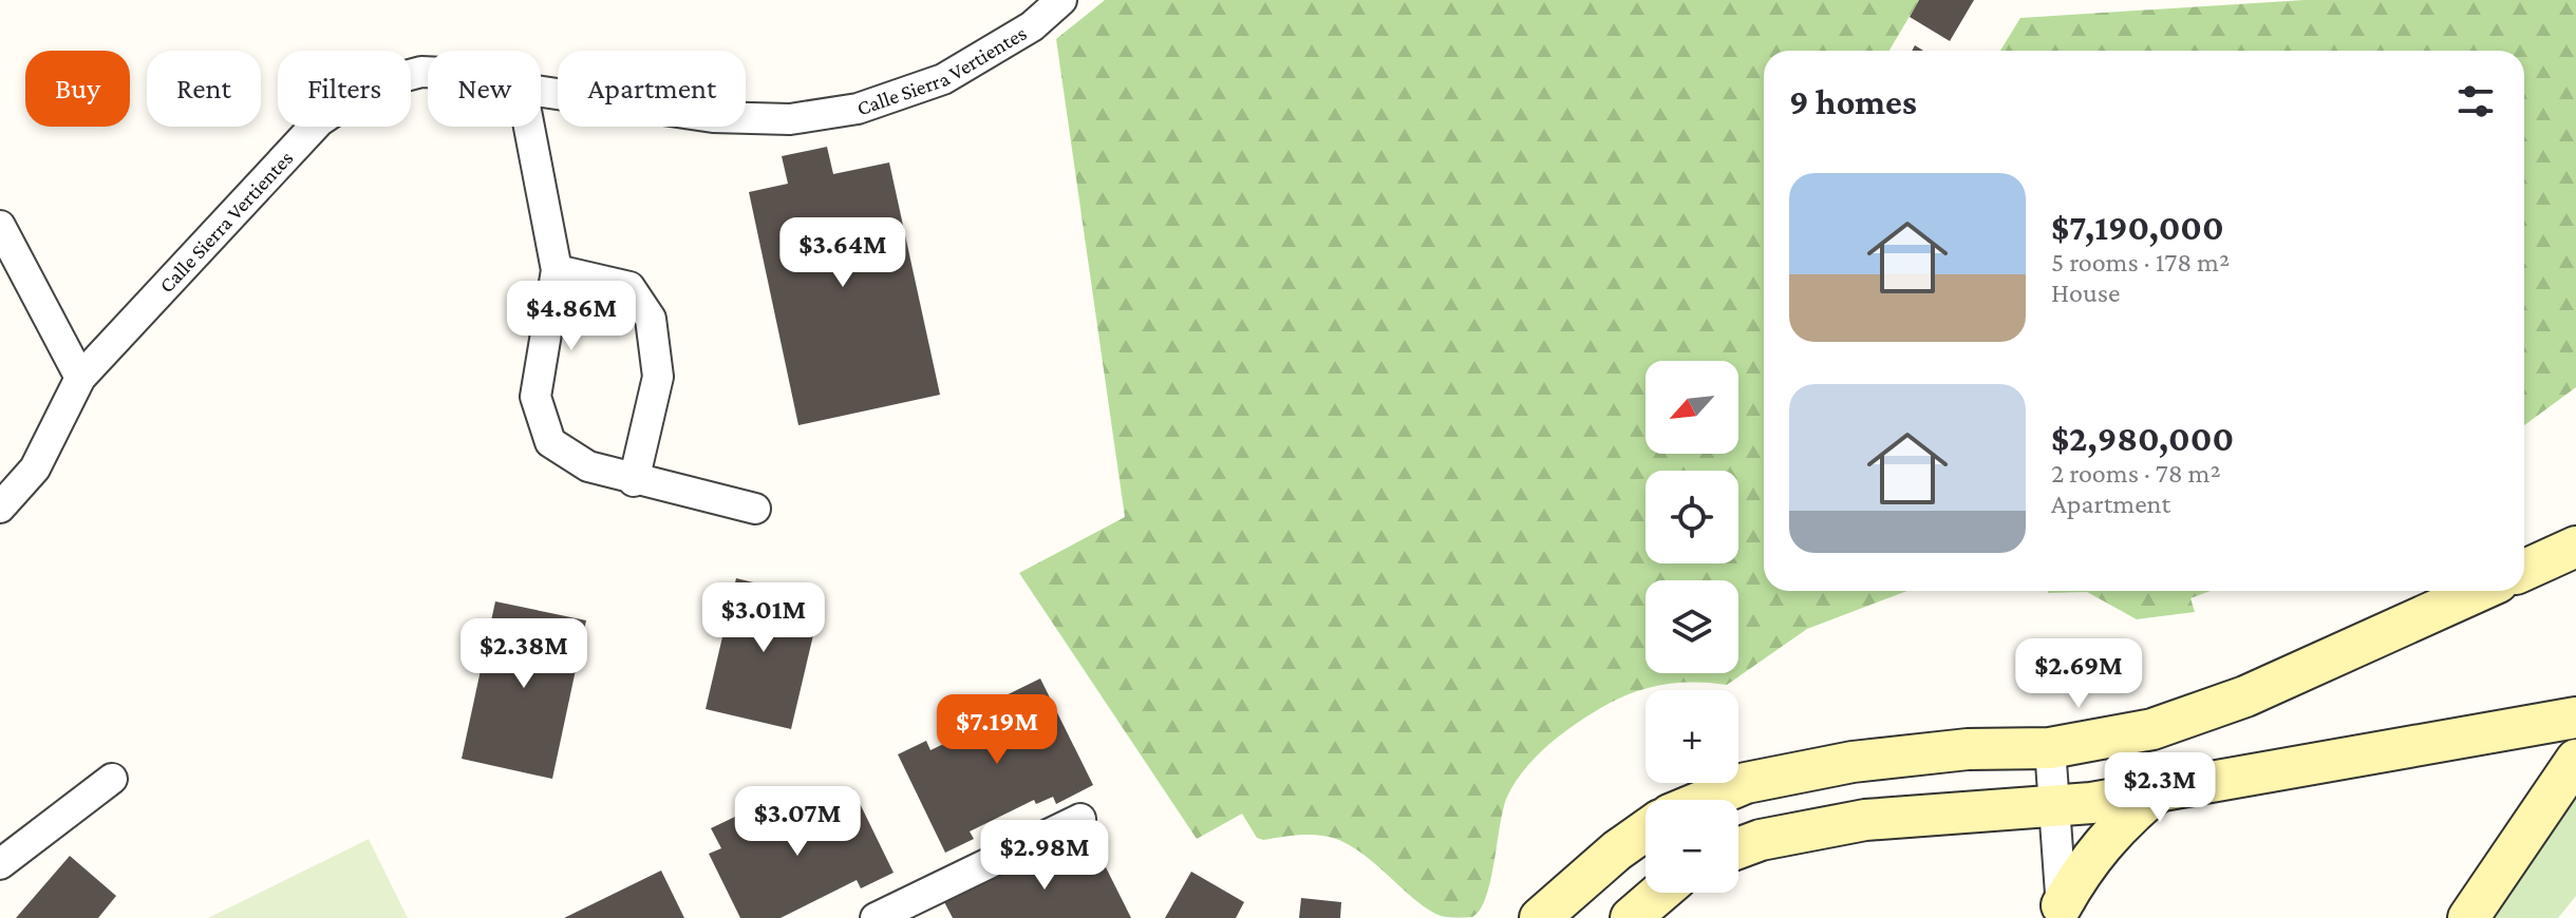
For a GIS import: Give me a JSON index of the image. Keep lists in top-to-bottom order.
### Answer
{
  "streets": {
    "street": ["Calle Sierra Vertientes"]
  },
  "north": "bottom left",
  "page": {
    "chip": [
      "Buy",
      "Rent",
      "Filters",
      "New",
      "Apartment"
    ],
    "heading": "9 homes",
    "list": [
      {
        "name": "$7,190,000",
        "note": "5 rooms · 178 m² · House"
      },
      {
        "name": "$2,980,000",
        "note": "2 rooms · 78 m² · Apartment"
      }
    ],
    "price": [
      "$3.64M",
      "$4.86M",
      "$3.01M",
      "$2.38M",
      "$2.69M",
      "$7.19M",
      "$2.3M",
      "$3.07M",
      "$2.98M"
    ],
    "map_buttons": ["+", "−"]
  }
}
